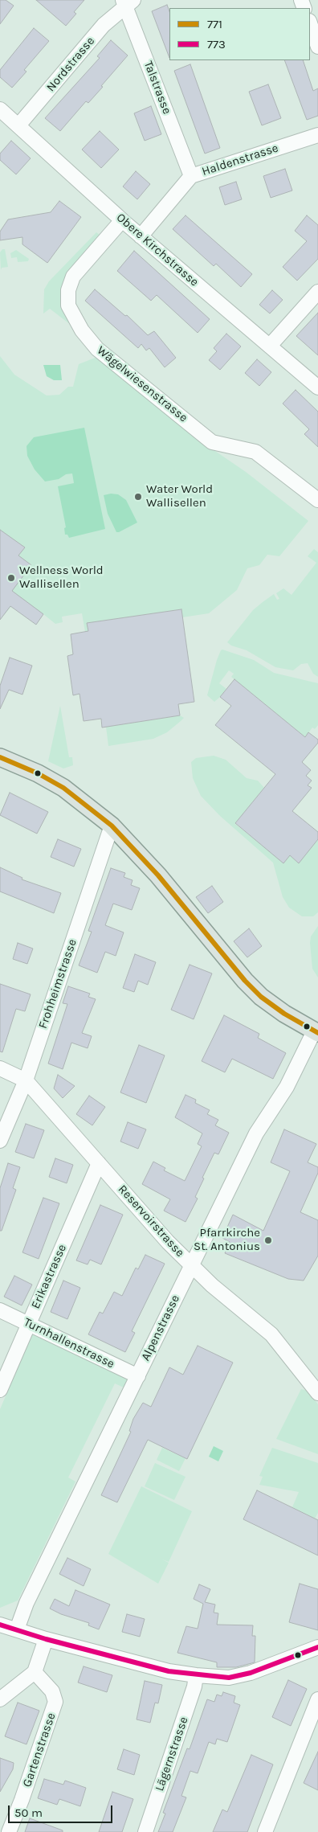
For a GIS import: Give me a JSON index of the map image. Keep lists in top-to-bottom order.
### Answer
{
  "streets": {
    "street": [
      "Nordstrasse",
      "Talstrasse",
      "Haldenstrasse",
      "Obere Kirchstrasse",
      "Wägelwiesenstrasse",
      "Frohheimstrasse",
      "Reservoirstrasse",
      "Erikastrasse",
      "Alpenstrasse",
      "Turnhallenstrasse",
      "Gartenstrasse",
      "Lägernstrasse"
    ]
  },
  "crossings": [
    ["Nordstrasse", "Talstrasse"],
    ["Nordstrasse", "Obere Kirchstrasse"],
    ["Talstrasse", "Haldenstrasse"],
    ["Haldenstrasse", "Obere Kirchstrasse"],
    ["Obere Kirchstrasse", "Wägelwiesenstrasse"],
    ["Frohheimstrasse", "Reservoirstrasse"],
    ["Reservoirstrasse", "Erikastrasse"],
    ["Reservoirstrasse", "Alpenstrasse"],
    ["Erikastrasse", "Turnhallenstrasse"],
    ["Alpenstrasse", "Turnhallenstrasse"]
  ],
  "places": ["Water World Wallisellen", "Wellness World Wallisellen", "Pfarrkirche St. Antonius"],
  "lines": ["transit line 771", "transit line 773"],
  "legend": ["771", "773"],
  "scale_bar": "50 m"
}
